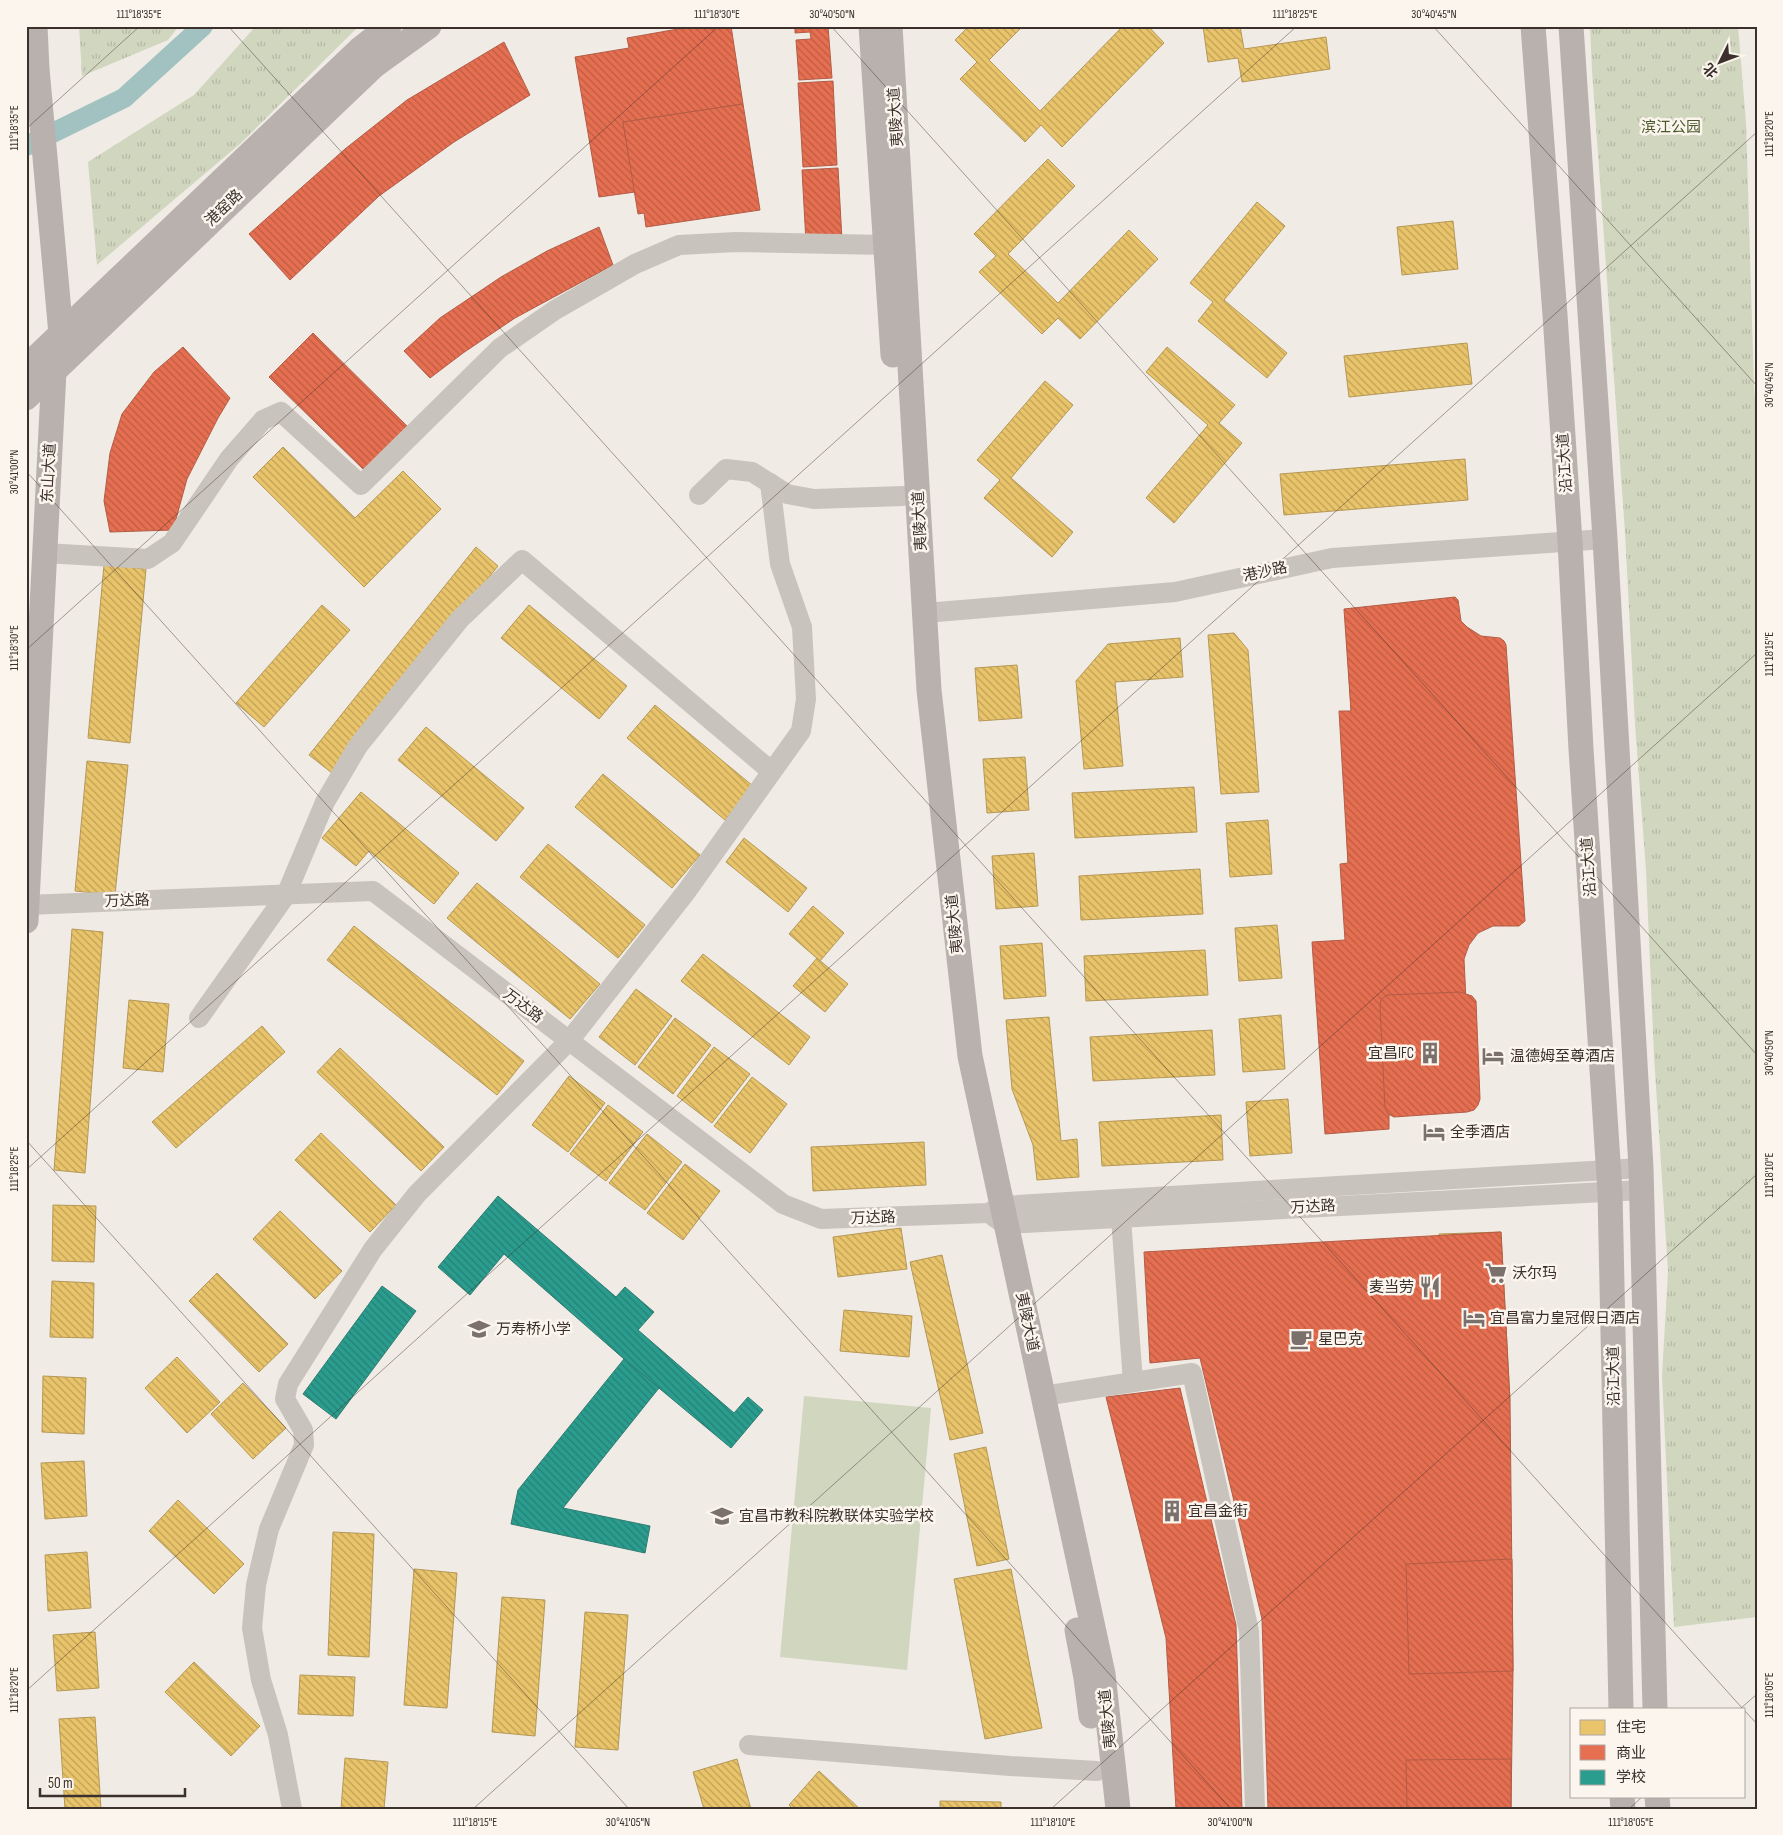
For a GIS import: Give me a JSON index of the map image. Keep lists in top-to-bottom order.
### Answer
{
  "streets": {
    "main road": [
      "夷陵大道",
      "港窑路",
      "沿江大道",
      "东山大道"
    ],
    "street": ["港沙路", "万达路"]
  },
  "crossings": [
    ["夷陵大道", "港沙路"],
    ["夷陵大道", "万达路"],
    ["港窑路", "东山大道"],
    ["沿江大道", "港沙路"],
    ["沿江大道", "万达路"],
    ["东山大道", "万达路"]
  ],
  "parks": ["滨江公园"],
  "places": {
    "building": ["宜昌IFC", "宜昌金街"],
    "hotel": ["温德姆至尊酒店", "全季酒店", "宜昌富力皇冠假日酒店"],
    "supermarket": ["沃尔玛"],
    "restaurant": ["麦当劳"],
    "school or university": ["万寿桥小学", "宜昌市教科院教联体实验学校"],
    "cafe": ["星巴克"]
  },
  "legend": ["住宅", "商业", "学校"],
  "scale_bar": "50 m",
  "north": "bottom left",
  "coordinates": [
    "111°18'35\"E",
    "111°18'30\"E",
    "30°40'50\"N",
    "111°18'25\"E",
    "30°40'45\"N",
    "111°18'20\"E",
    "30°41'00\"N",
    "111°18'15\"E",
    "111°18'10\"E",
    "111°18'05\"E",
    "30°41'05\"N"
  ]
}
